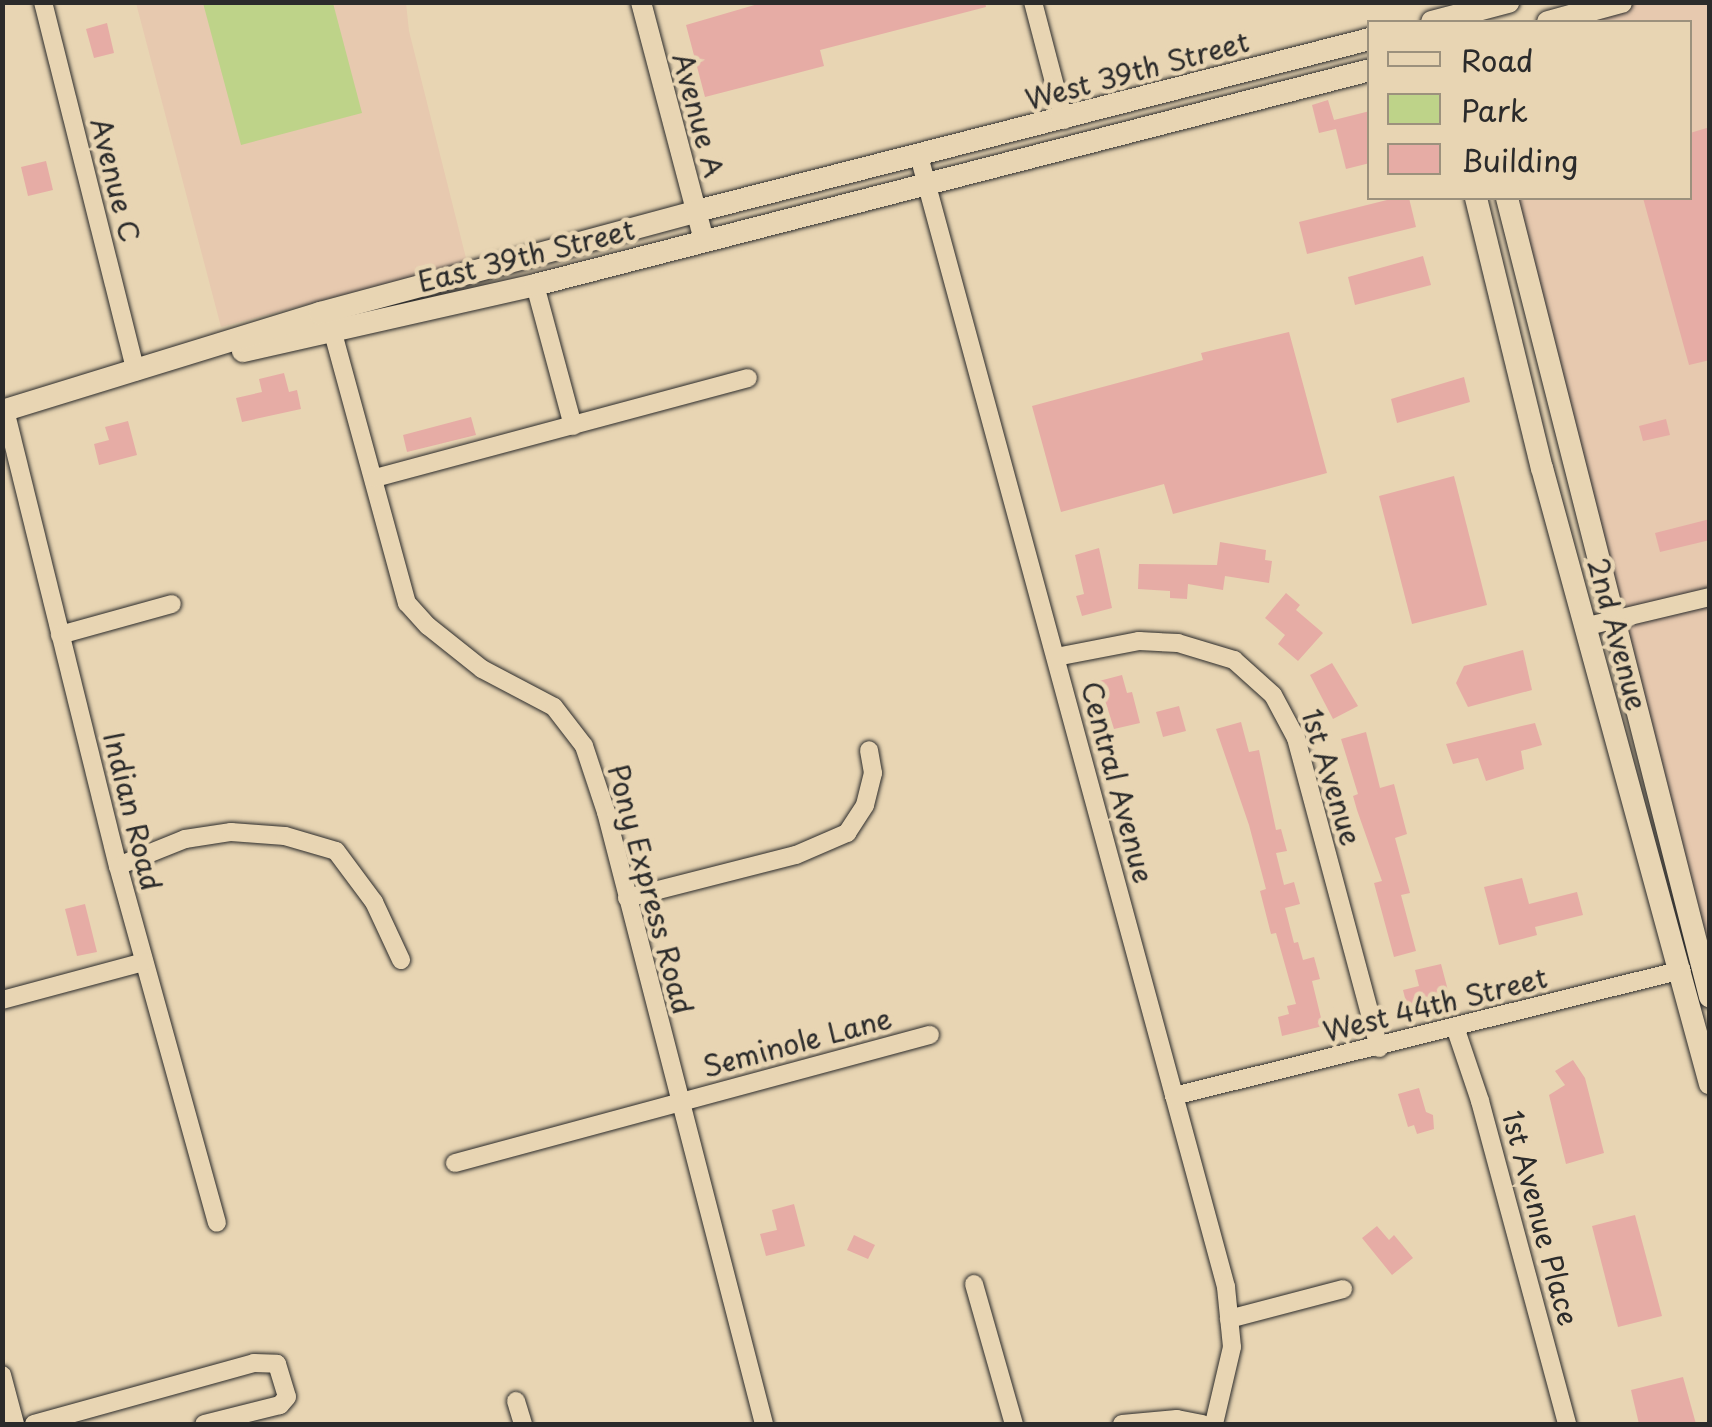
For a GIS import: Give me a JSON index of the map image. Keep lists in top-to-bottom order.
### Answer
{
  "streets": {
    "main road": ["West 39th Street", "East 39th Street", "2nd Avenue"],
    "street": [
      "Avenue A",
      "Avenue C",
      "1st Avenue",
      "Central Avenue",
      "Indian Road",
      "Pony Express Road",
      "West 44th Street",
      "Seminole Lane",
      "1st Avenue Place"
    ]
  },
  "crossings": [
    ["West 39th Street", "East 39th Street"],
    ["West 39th Street", "Central Avenue"],
    ["Avenue A", "East 39th Street"],
    ["Avenue C", "East 39th Street"],
    ["East 39th Street", "Central Avenue"],
    ["East 39th Street", "Indian Road"],
    ["East 39th Street", "Pony Express Road"],
    ["2nd Avenue", "West 44th Street"],
    ["1st Avenue", "Central Avenue"],
    ["1st Avenue", "West 44th Street"],
    ["Central Avenue", "West 44th Street"],
    ["Pony Express Road", "Seminole Lane"],
    ["West 44th Street", "1st Avenue Place"]
  ],
  "legend": ["Road", "Park", "Building"]
}
